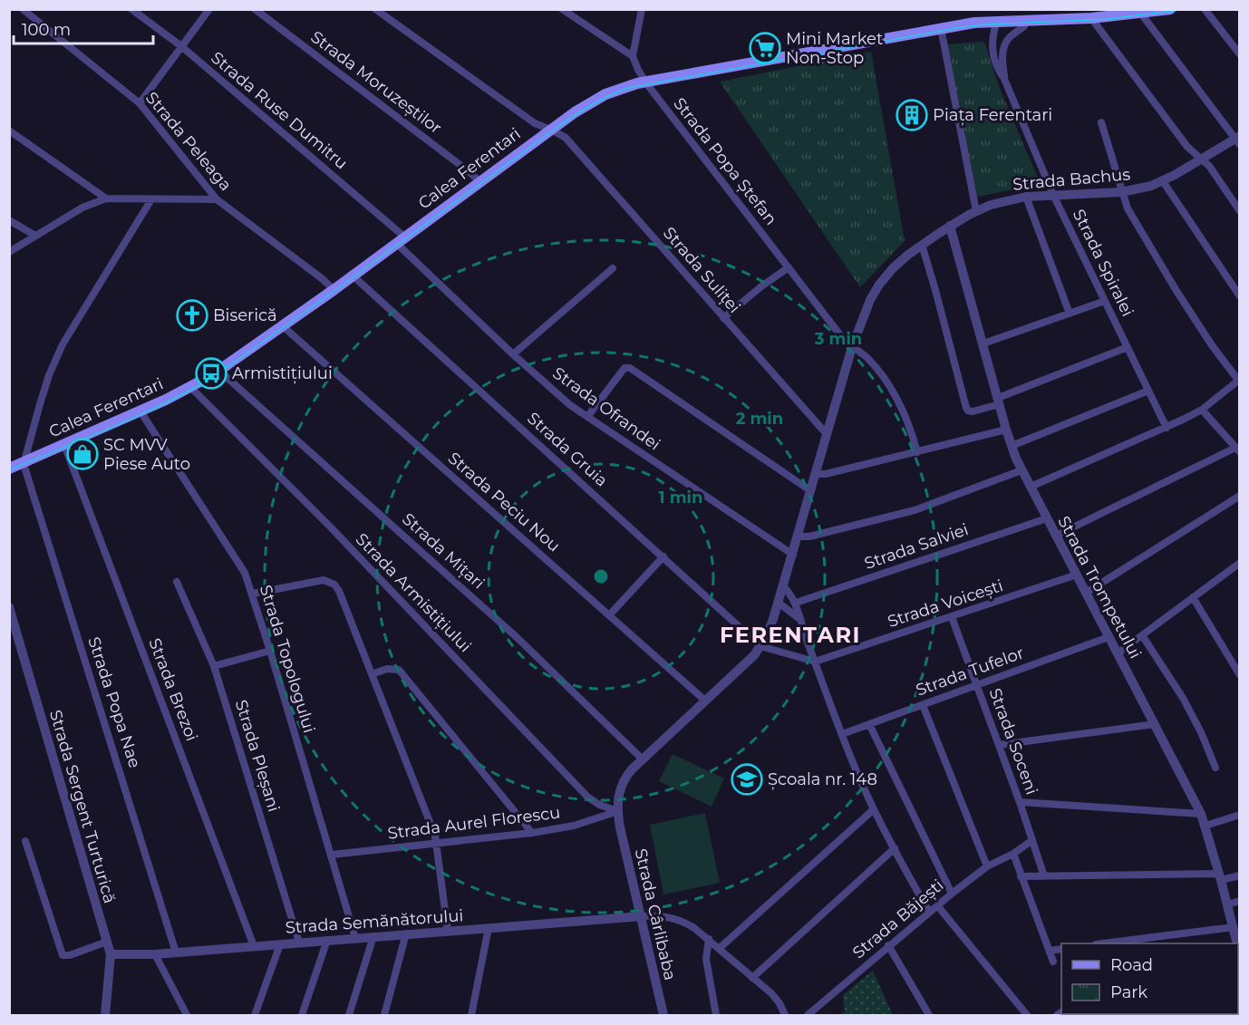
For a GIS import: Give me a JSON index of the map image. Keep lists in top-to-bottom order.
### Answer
{
  "streets": {
    "main road": ["Calea Ferentari"],
    "street": [
      "Strada Moruzeștilor",
      "Strada Ruse Dumitru",
      "Strada Peleaga",
      "Strada Popa Ștefan",
      "Strada Bachus",
      "Strada Spiralei",
      "Strada Suliței",
      "Strada Ofrandei",
      "Strada Gruia",
      "Strada Peciu Nou",
      "Strada Salviei",
      "Strada Mițari",
      "Strada Trompetului",
      "Strada Armistițiului",
      "Strada Voicești",
      "Strada Topologului",
      "Strada Tufelor",
      "Strada Brezoi",
      "Strada Popa Nae",
      "Strada Soceni",
      "Strada Pleșani",
      "Strada Sergent Turturică",
      "Strada Aurel Florescu",
      "Strada Cârlibaba",
      "Strada Băjești",
      "Strada Semănătorului"
    ]
  },
  "crossings": [
    ["Strada Moruzeștilor", "Calea Ferentari"],
    ["Strada Ruse Dumitru", "Calea Ferentari"],
    ["Strada Ruse Dumitru", "Strada Ofrandei"],
    ["Strada Peleaga", "Calea Ferentari"],
    ["Strada Popa Ștefan", "Calea Ferentari"],
    ["Strada Popa Ștefan", "Strada Bachus"],
    ["Calea Ferentari", "Strada Spiralei"],
    ["Calea Ferentari", "Strada Suliței"],
    ["Calea Ferentari", "Strada Ofrandei"],
    ["Calea Ferentari", "Strada Gruia"],
    ["Calea Ferentari", "Strada Peciu Nou"],
    ["Calea Ferentari", "Strada Mițari"],
    ["Calea Ferentari", "Strada Armistițiului"],
    ["Calea Ferentari", "Strada Topologului"],
    ["Calea Ferentari", "Strada Brezoi"],
    ["Calea Ferentari", "Strada Popa Nae"],
    ["Strada Bachus", "Strada Spiralei"],
    ["Strada Bachus", "Strada Suliței"],
    ["Strada Bachus", "Strada Ofrandei"],
    ["Strada Bachus", "Strada Gruia"],
    ["Strada Bachus", "Strada Trompetului"],
    ["Strada Salviei", "Strada Trompetului"],
    ["Strada Trompetului", "Strada Voicești"],
    ["Strada Trompetului", "Strada Tufelor"],
    ["Strada Armistițiului", "Strada Aurel Florescu"],
    ["Strada Armistițiului", "Strada Cârlibaba"],
    ["Strada Voicești", "Strada Soceni"],
    ["Strada Topologului", "Strada Aurel Florescu"],
    ["Strada Topologului", "Strada Semănătorului"],
    ["Strada Tufelor", "Strada Soceni"],
    ["Strada Brezoi", "Strada Semănătorului"],
    ["Strada Popa Nae", "Strada Semănătorului"],
    ["Strada Soceni", "Strada Băjești"],
    ["Strada Pleșani", "Strada Semănătorului"],
    ["Strada Sergent Turturică", "Strada Semănătorului"],
    ["Strada Aurel Florescu", "Strada Cârlibaba"],
    ["Strada Cârlibaba", "Strada Semănătorului"]
  ],
  "districts": ["FERENTARI"],
  "places": {
    "supermarket": ["Mini Market Non-Stop"],
    "building": ["Piața Ferentari"],
    "church": ["Biserică"],
    "bus stop": ["Armistițiului"],
    "shop": ["SC MVV Piese Auto"],
    "school or university": ["Școala nr. 148"]
  },
  "legend": ["Road", "Park"],
  "scale_bar": "100 m",
  "rings": ["3 min", "2 min", "1 min"]
}
